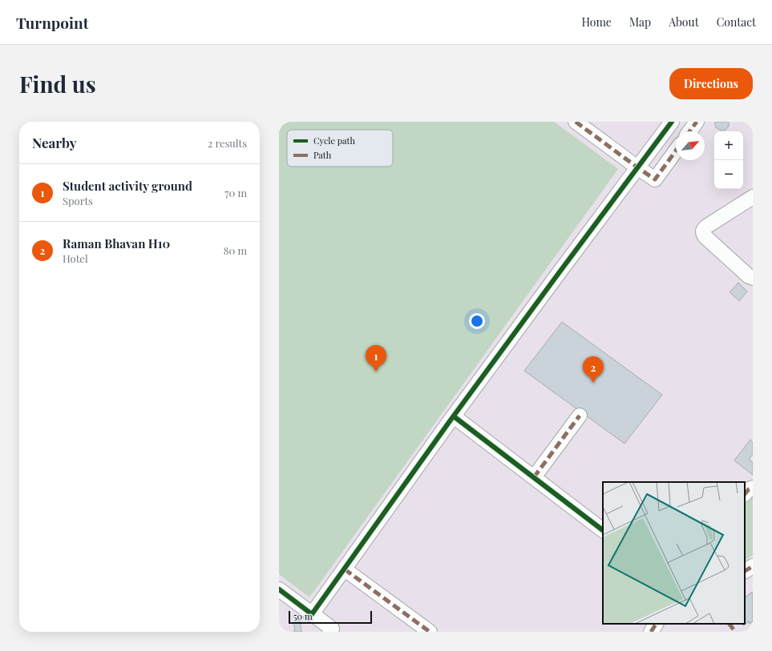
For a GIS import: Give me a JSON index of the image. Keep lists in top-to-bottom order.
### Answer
{
  "legend": ["Cycle path", "Path"],
  "scale_bar": "50 m",
  "north": "top right",
  "page": {
    "header": "Turnpoint",
    "nav": [
      "Home",
      "Map",
      "About",
      "Contact"
    ],
    "buttons": "Directions",
    "title": "Find us",
    "heading": ["Nearby", "2 results"],
    "map_buttons": ["+", "−"],
    "list": [
      {
        "mark": "1",
        "name": "Student activity ground",
        "note": "Sports",
        "value": "70 m"
      },
      {
        "mark": "2",
        "name": "Raman Bhavan H10",
        "note": "Hotel",
        "value": "80 m"
      }
    ],
    "pins": ["1", "2"],
    "scale": "50 m"
  }
}
